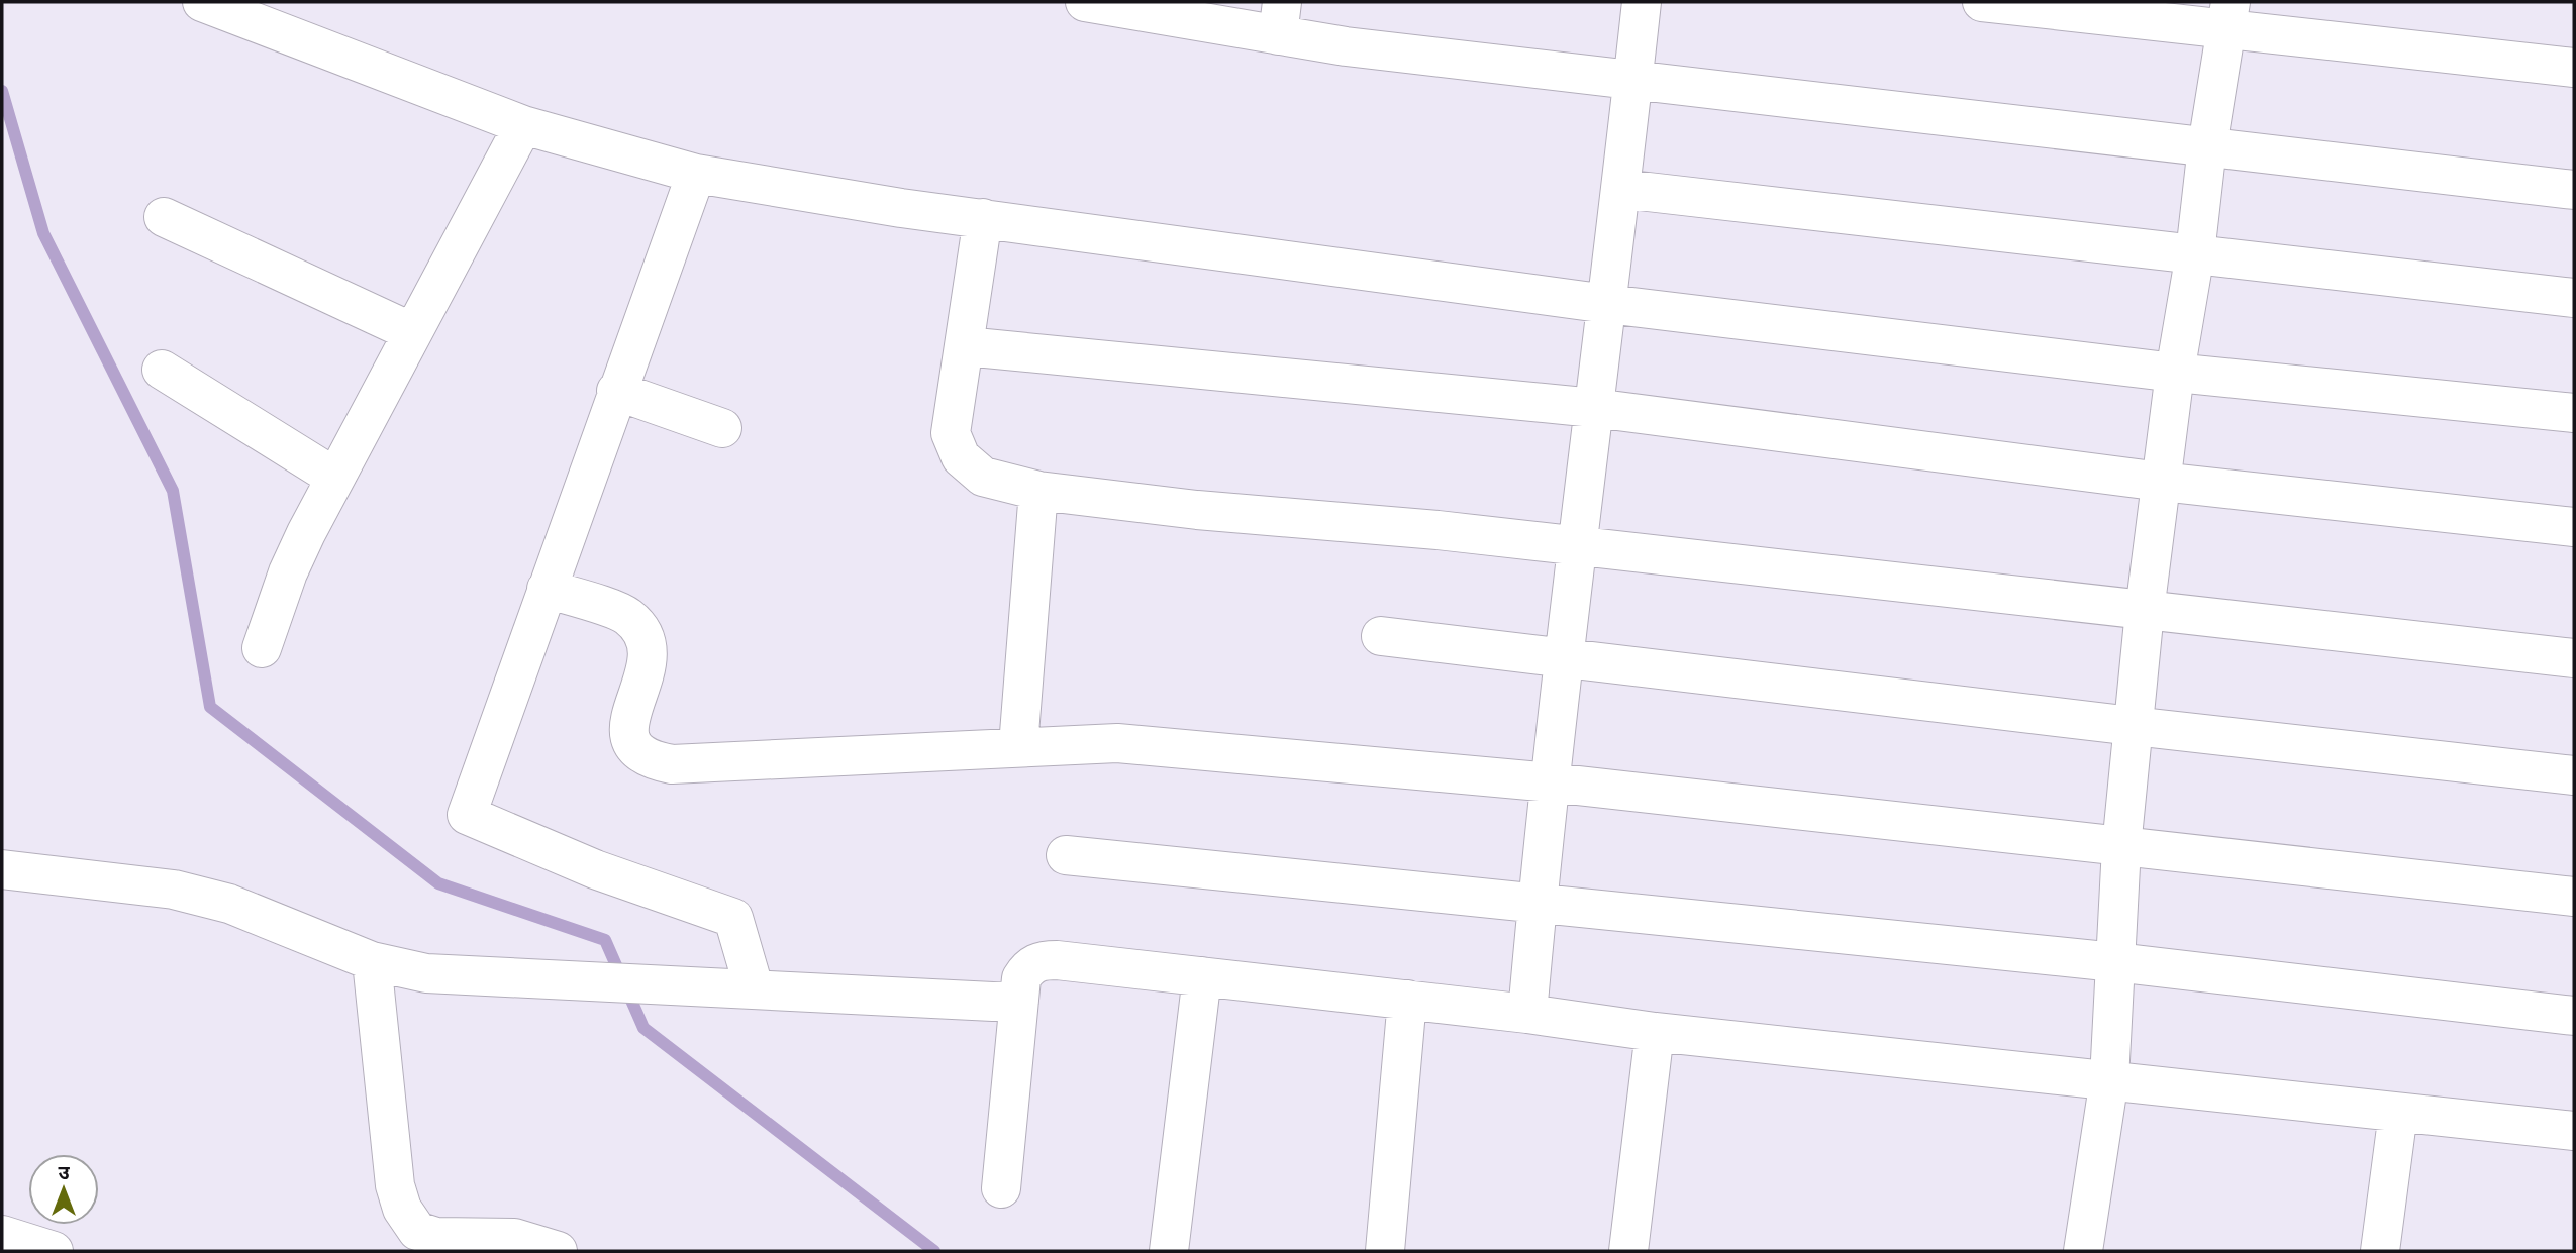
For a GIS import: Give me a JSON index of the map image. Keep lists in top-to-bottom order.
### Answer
{
  "north": "top"
}
